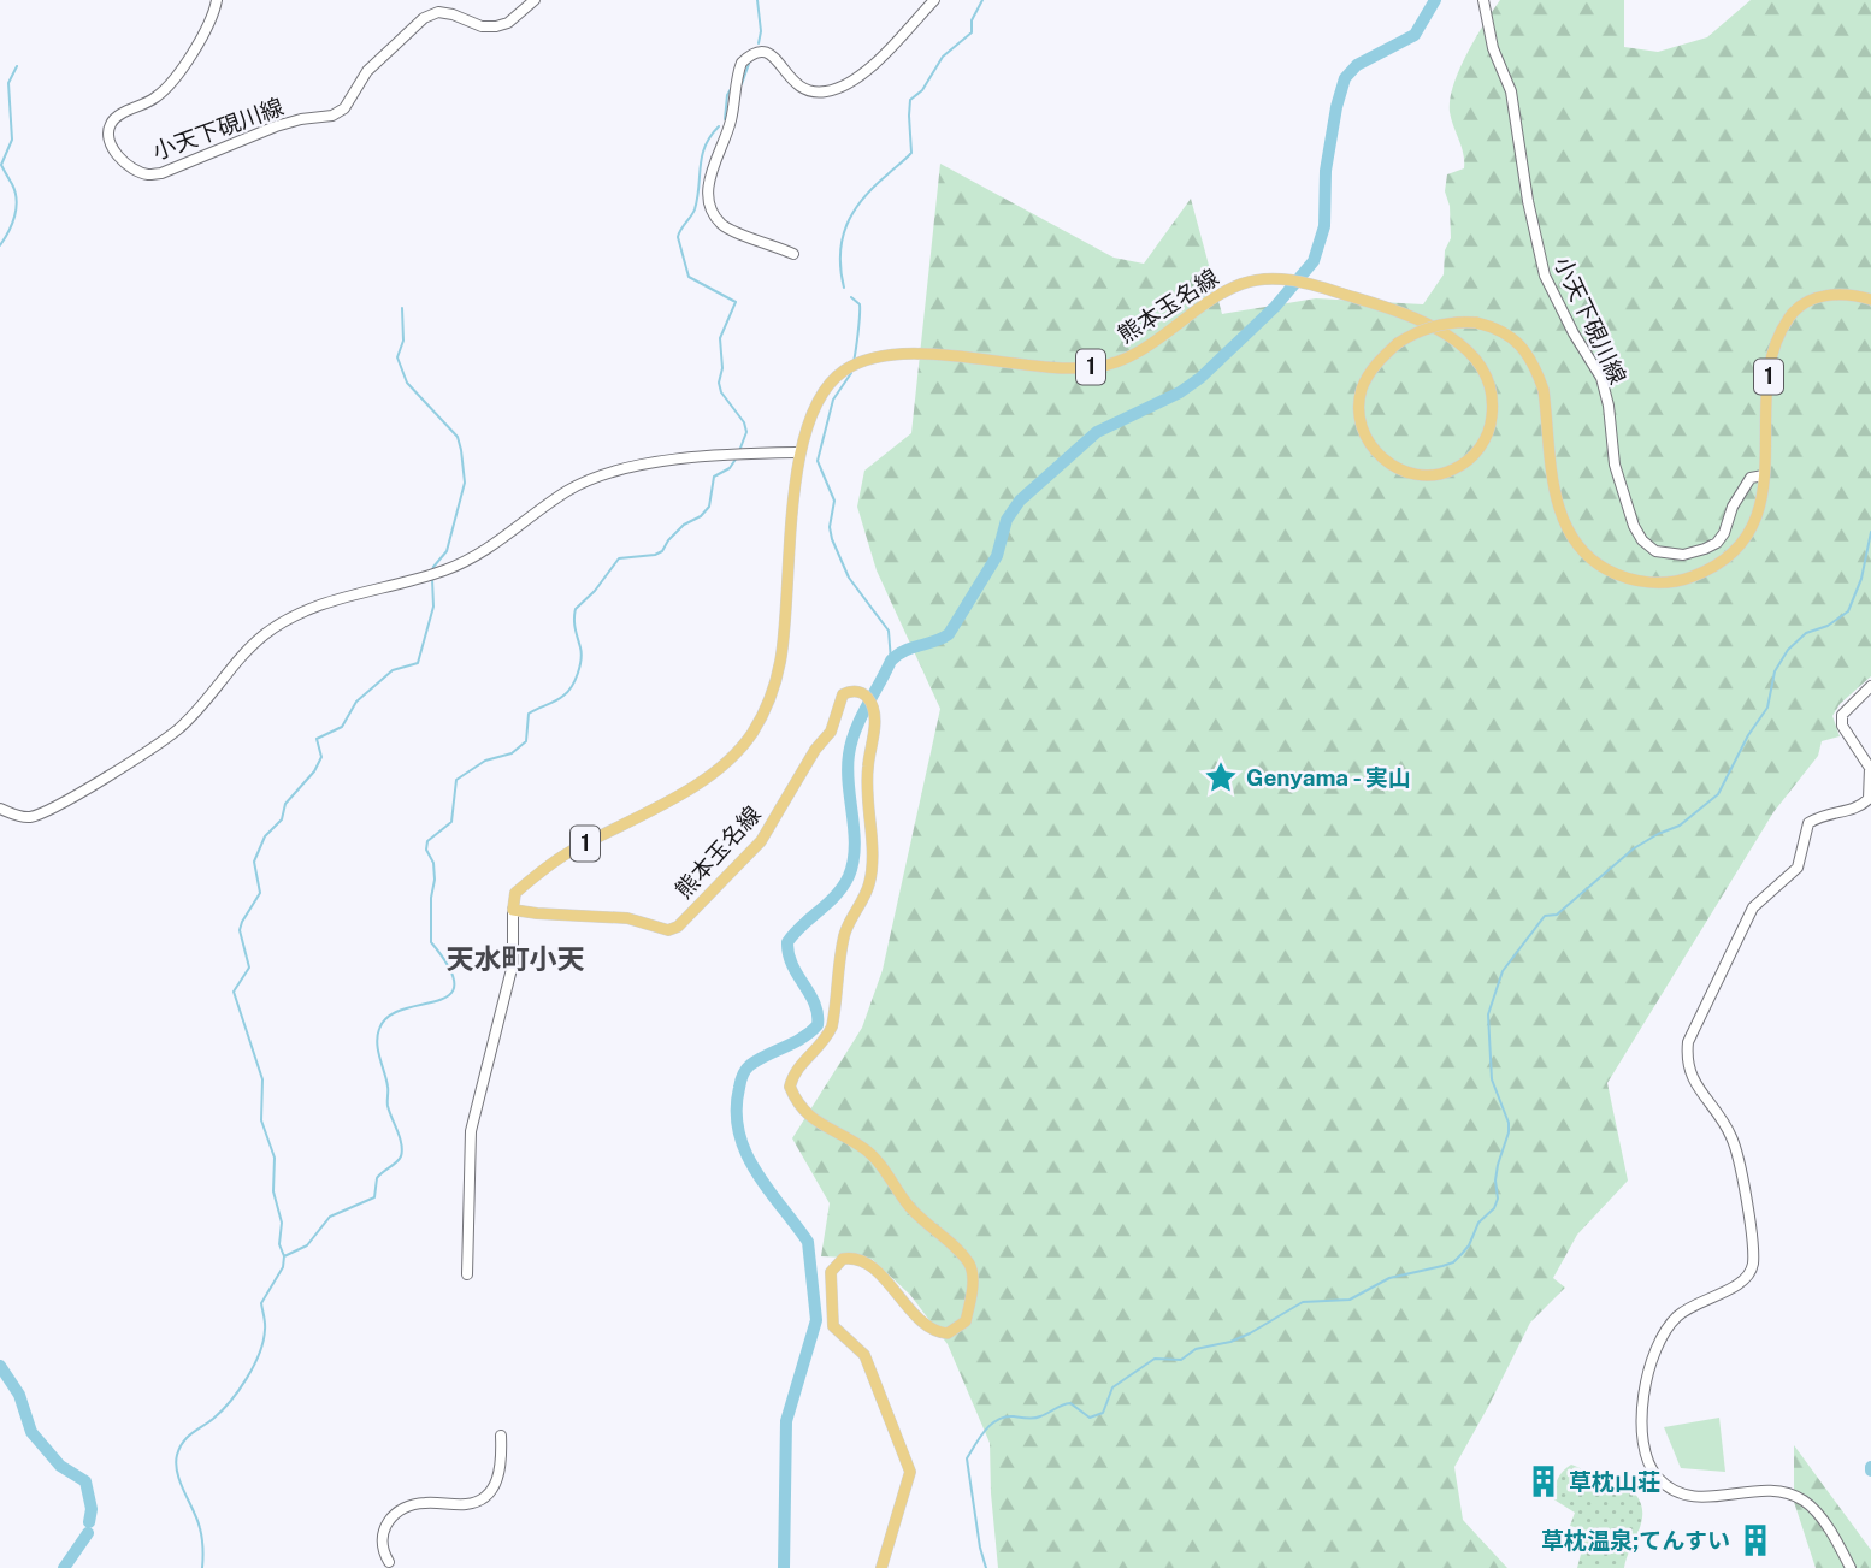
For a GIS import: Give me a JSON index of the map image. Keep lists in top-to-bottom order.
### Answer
{
  "streets": {
    "main road": ["熊本玉名線", "1"],
    "street": ["小天下硯川線"]
  },
  "crossings": [
    ["小天下硯川線", "熊本玉名線"]
  ],
  "districts": ["天水町小天"],
  "places": {
    "place": ["Genyama - 実山"],
    "building": ["草枕山荘", "草枕温泉;てんすい"]
  }
}
